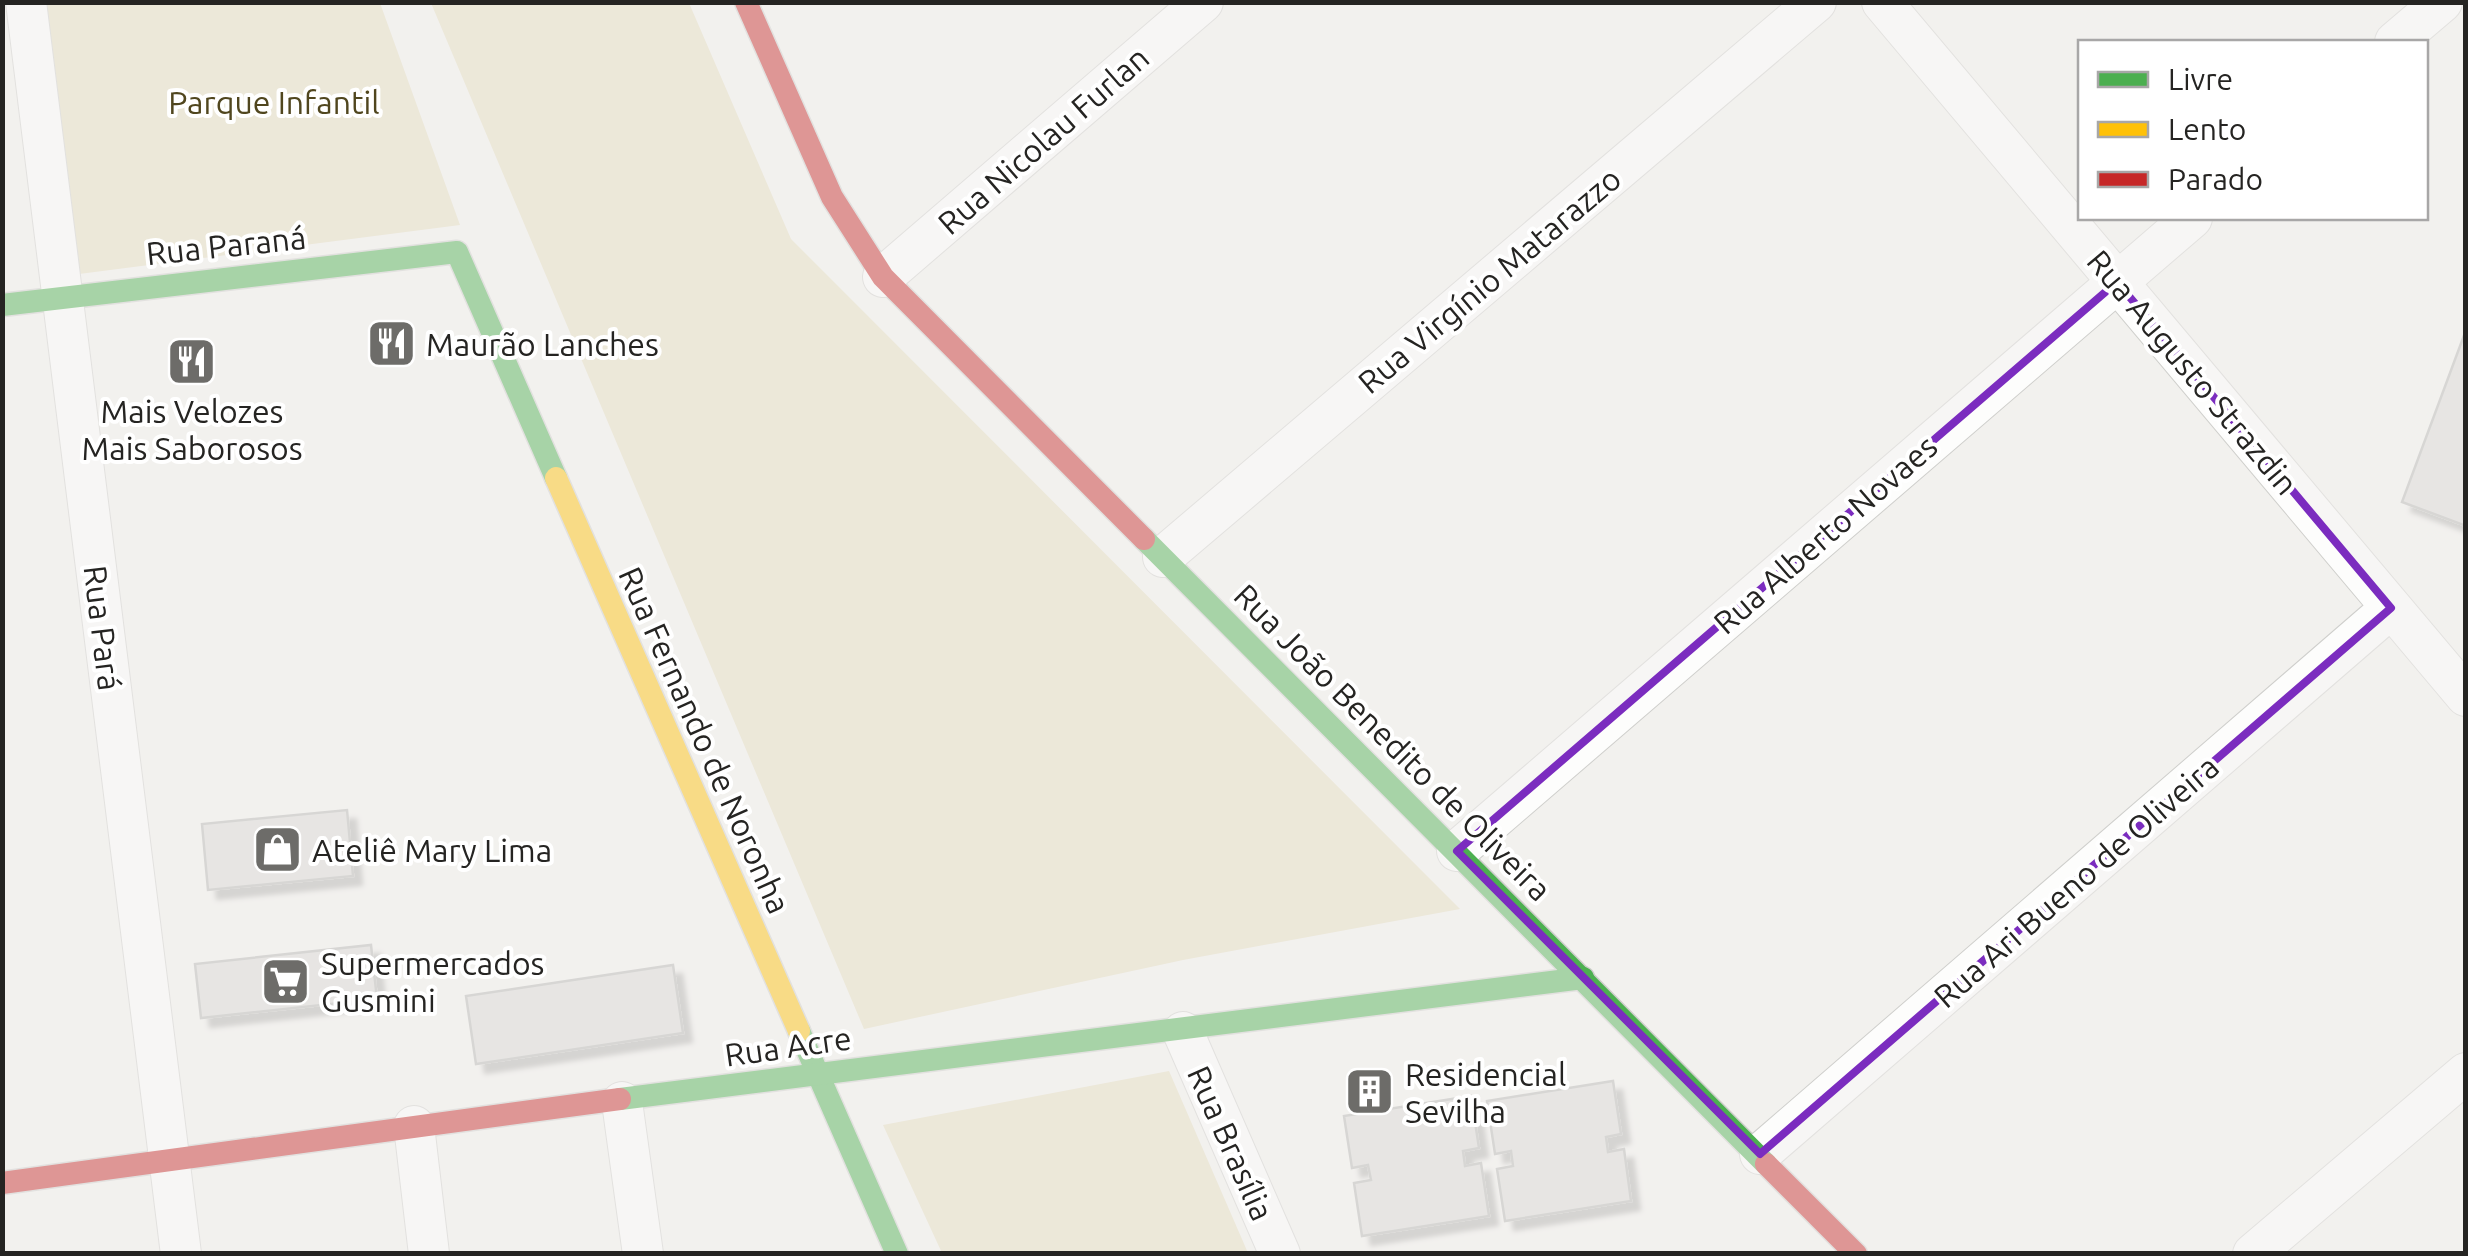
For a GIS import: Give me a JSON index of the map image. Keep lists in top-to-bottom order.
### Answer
{
  "streets": {
    "street": [
      "Rua Nicolau Furlan",
      "Rua Paraná",
      "Rua Virgínio Matarazzo",
      "Rua Augusto Strazdin",
      "Rua Alberto Novaes",
      "Rua Pará",
      "Rua Fernando de Noronha",
      "Rua João Benedito de Oliveira",
      "Rua Ari Bueno de Oliveira",
      "Rua Acre",
      "Rua Brasília"
    ]
  },
  "crossings": [
    ["Rua Nicolau Furlan", "Rua João Benedito de Oliveira"],
    ["Rua Paraná", "Rua Pará"],
    ["Rua Paraná", "Rua Fernando de Noronha"],
    ["Rua Virgínio Matarazzo", "Rua João Benedito de Oliveira"],
    ["Rua Augusto Strazdin", "Rua Alberto Novaes"],
    ["Rua Augusto Strazdin", "Rua Ari Bueno de Oliveira"],
    ["Rua Alberto Novaes", "Rua João Benedito de Oliveira"],
    ["Rua Pará", "Rua Acre"],
    ["Rua Fernando de Noronha", "Rua Acre"],
    ["Rua João Benedito de Oliveira", "Rua Ari Bueno de Oliveira"],
    ["Rua João Benedito de Oliveira", "Rua Acre"],
    ["Rua Acre", "Rua Brasília"]
  ],
  "parks": ["Parque Infantil"],
  "places": {
    "restaurant": ["Maurão Lanches", "Mais Velozes Mais Saborosos"],
    "shop": ["Ateliê Mary Lima"],
    "supermarket": ["Supermercados Gusmini"],
    "building": ["Residencial Sevilha"]
  },
  "legend": ["Livre", "Lento", "Parado"]
}
